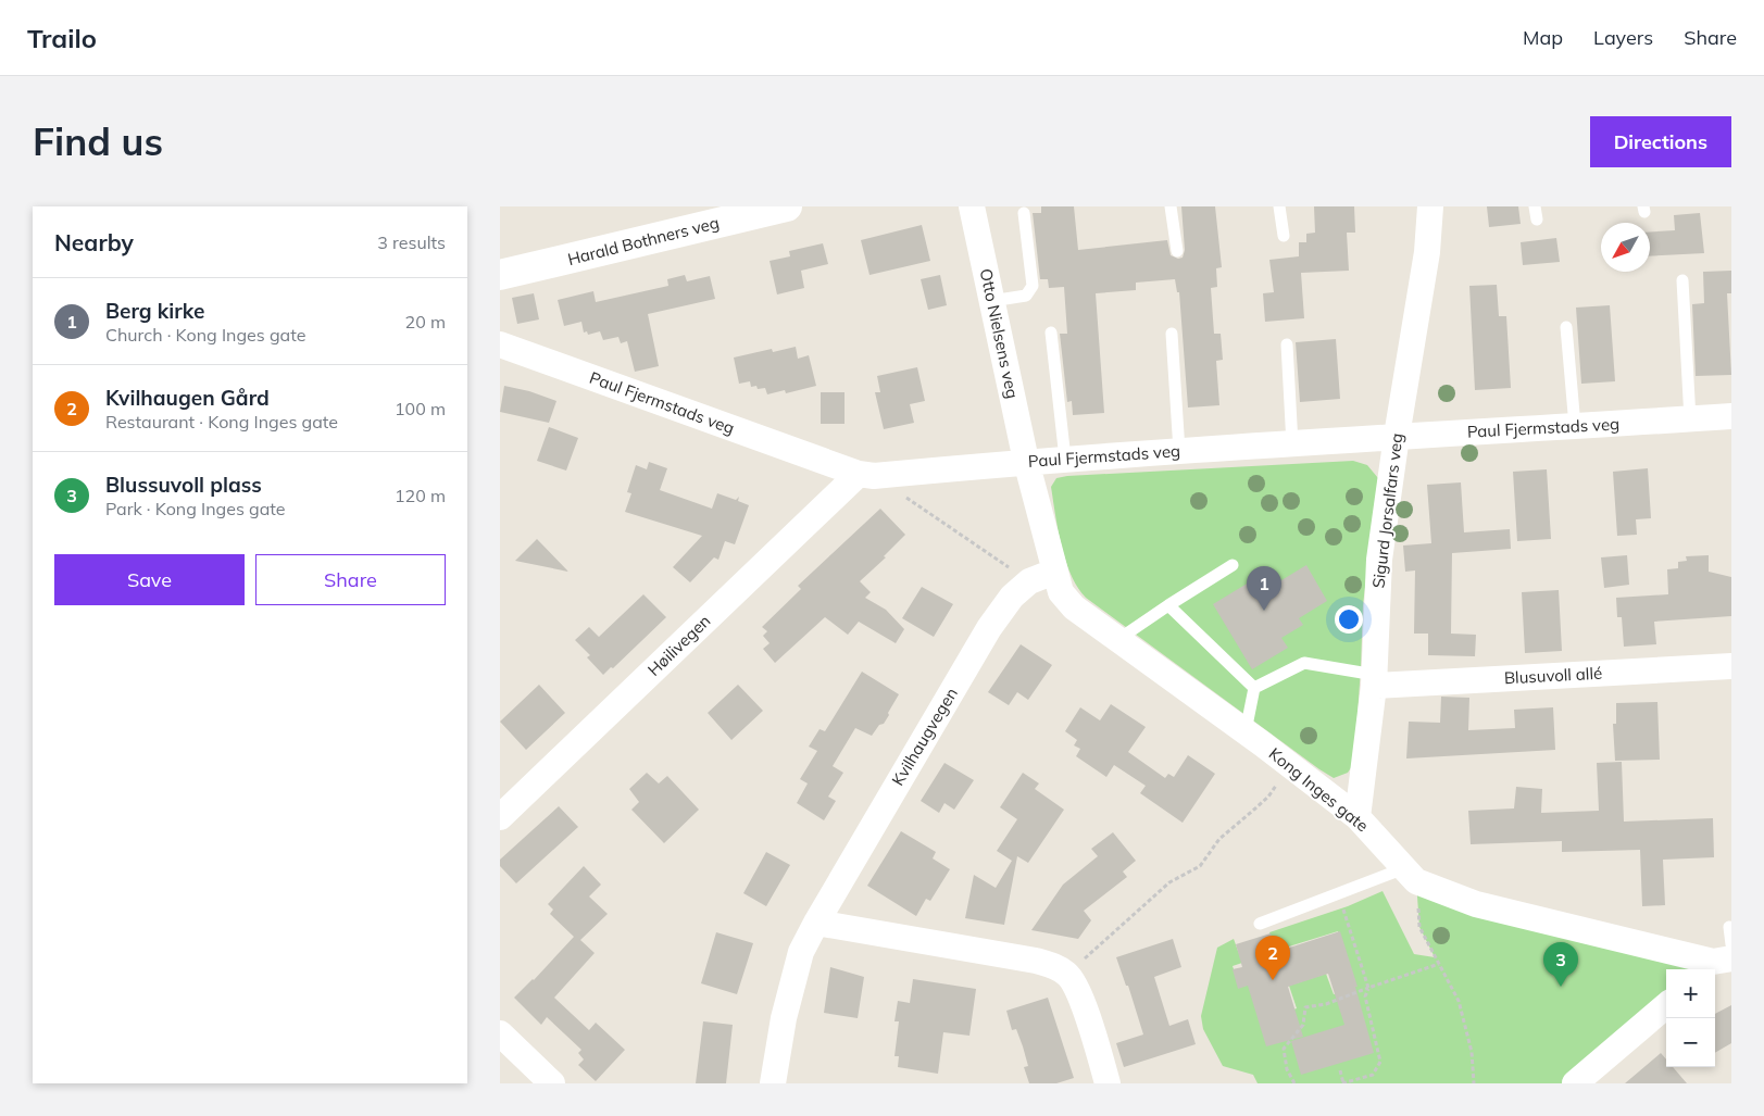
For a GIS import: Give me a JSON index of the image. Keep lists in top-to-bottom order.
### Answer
{
  "streets": {
    "street": [
      "Harald Bothners veg",
      "Otto Nielsens veg",
      "Paul Fjermstads veg",
      "Sigurd Jorsalfars veg",
      "Høilivegen",
      "Blusuvoll allé",
      "Kvilhaugvegen",
      "Kong Inges gate"
    ]
  },
  "crossings": [
    ["Otto Nielsens veg", "Paul Fjermstads veg"],
    ["Otto Nielsens veg", "Kong Inges gate"],
    ["Paul Fjermstads veg", "Sigurd Jorsalfars veg"],
    ["Paul Fjermstads veg", "Høilivegen"],
    ["Paul Fjermstads veg", "Kong Inges gate"],
    ["Sigurd Jorsalfars veg", "Blusuvoll allé"],
    ["Sigurd Jorsalfars veg", "Kong Inges gate"],
    ["Kvilhaugvegen", "Kong Inges gate"]
  ],
  "north": "bottom left",
  "page": {
    "header": "Trailo",
    "nav": ["Map", "Layers", "Share"],
    "buttons": [
      "Directions",
      ["Save", "Share"]
    ],
    "title": "Find us",
    "heading": ["Nearby", "3 results"],
    "list": [
      {
        "mark": "1",
        "name": "Berg kirke",
        "note": "Church · Kong Inges gate",
        "value": "20 m"
      },
      {
        "mark": "2",
        "name": "Kvilhaugen Gård",
        "note": "Restaurant · Kong Inges gate",
        "value": "100 m"
      },
      {
        "mark": "3",
        "name": "Blussuvoll plass",
        "note": "Park · Kong Inges gate",
        "value": "120 m"
      }
    ],
    "pins": ["1", "2", "3"],
    "map_buttons": ["+", "−"]
  }
}
